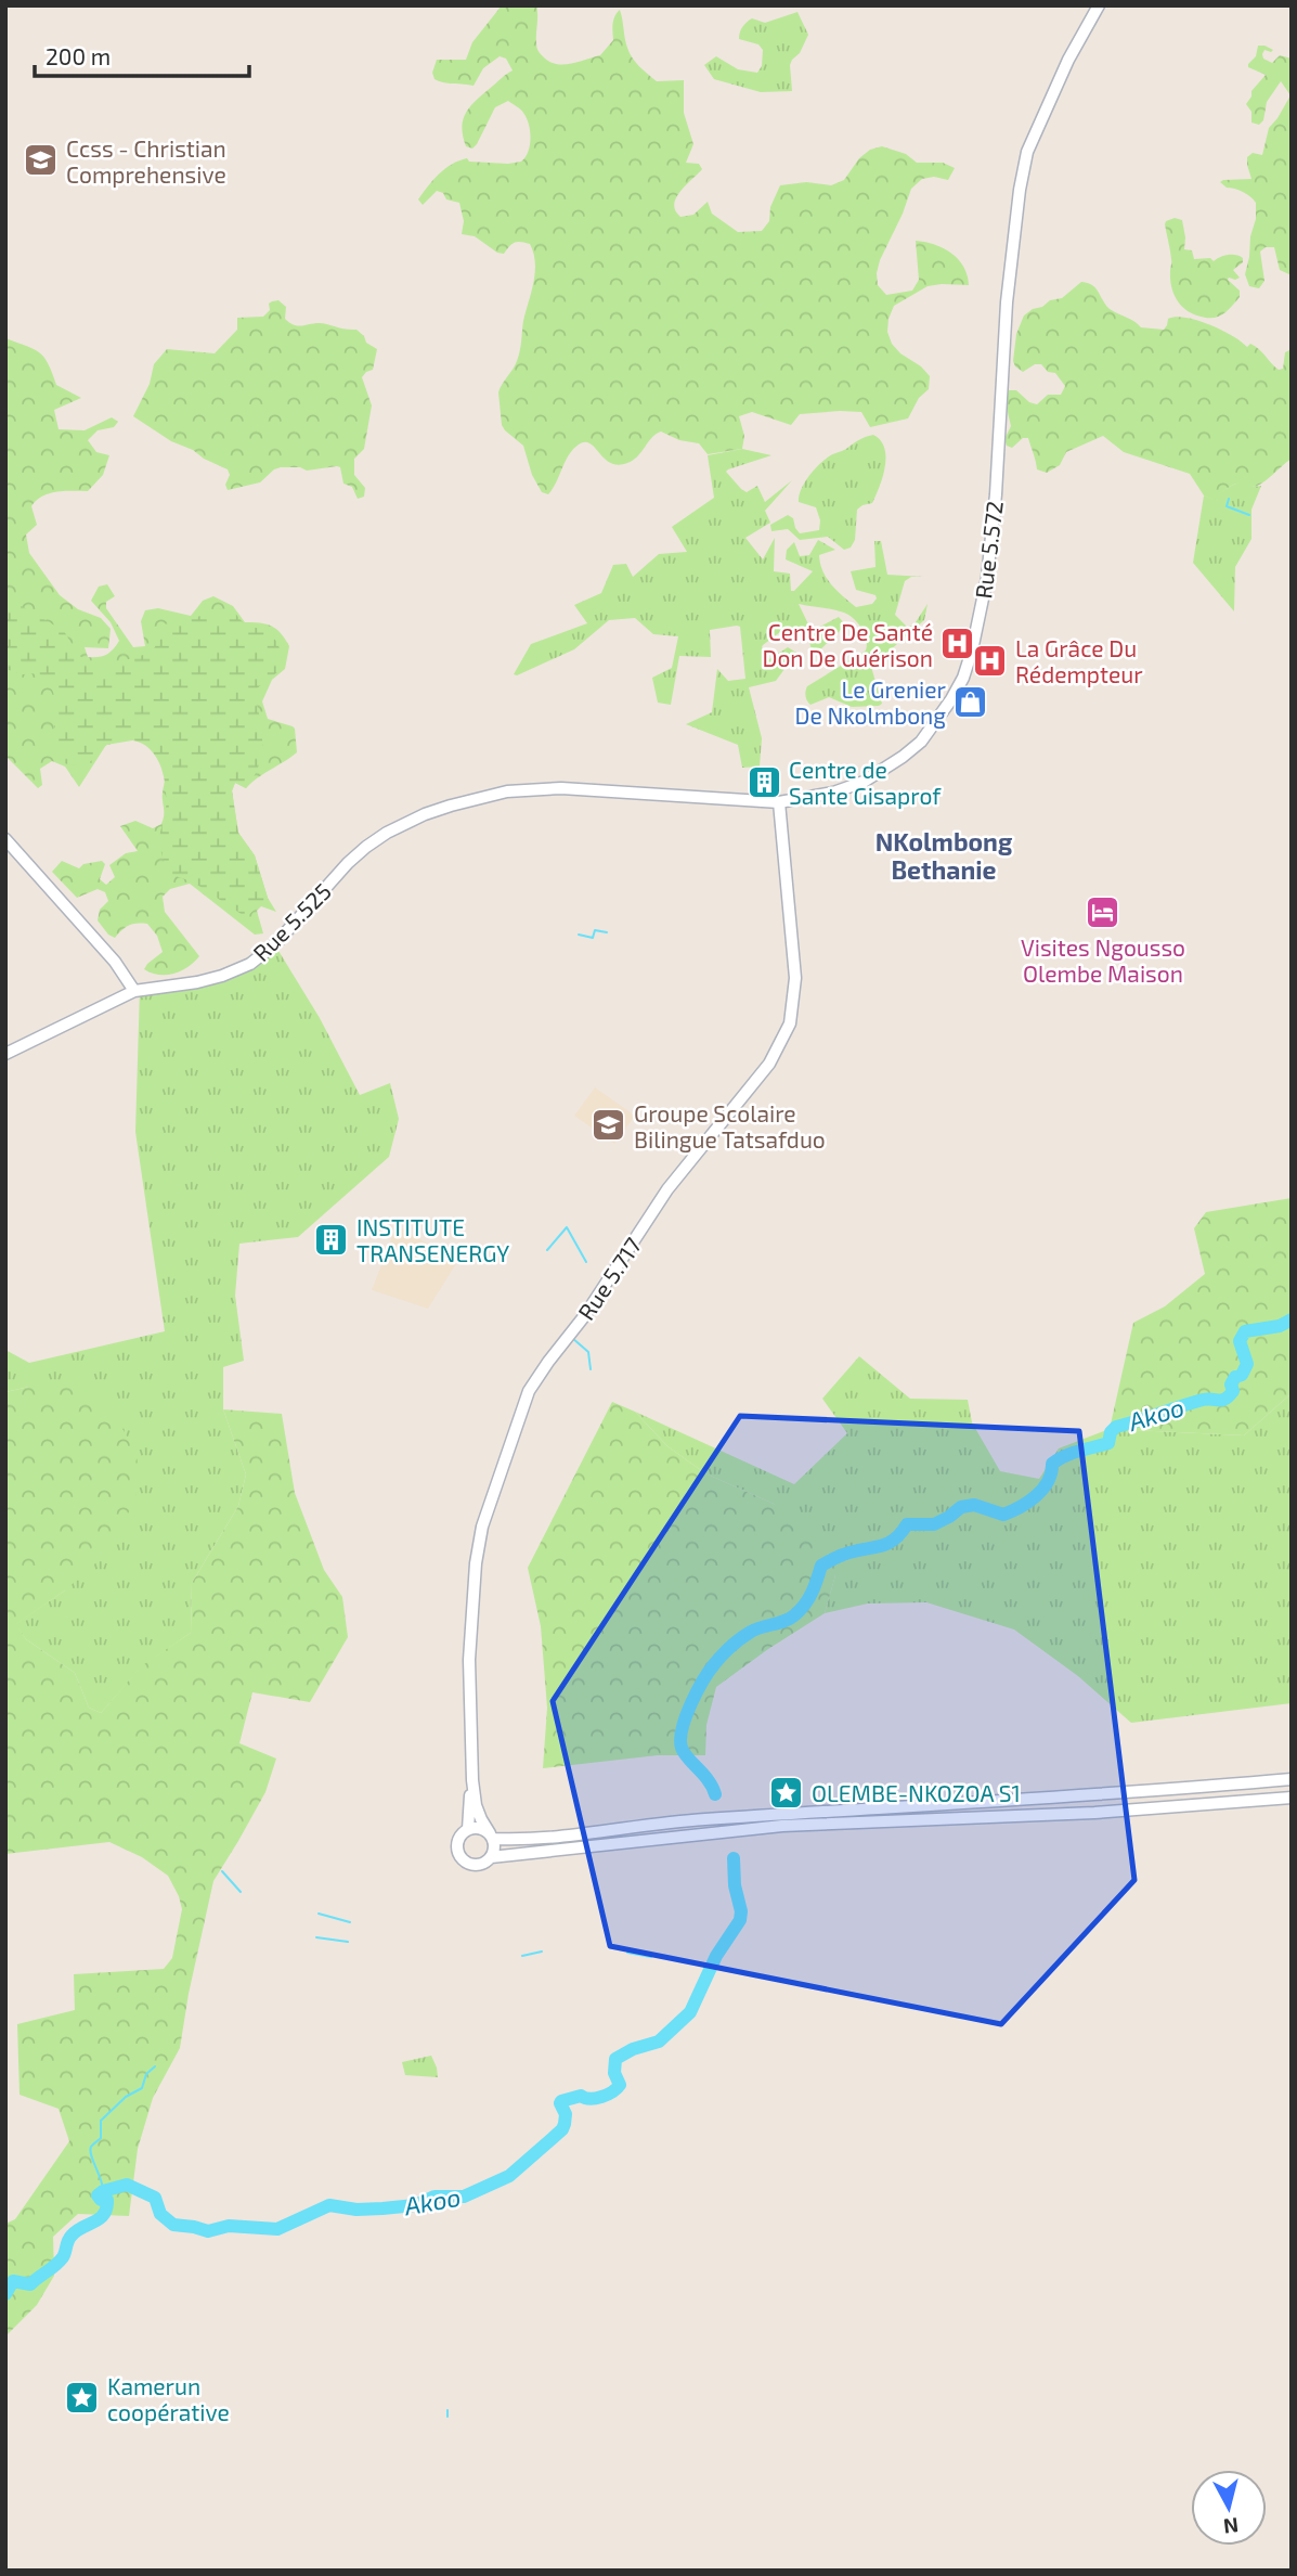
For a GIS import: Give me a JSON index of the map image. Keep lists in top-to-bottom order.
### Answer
{
  "streets": {
    "street": ["Rue 5.572", "Rue 5.525", "Rue 5.717"]
  },
  "crossings": [
    ["Rue 5.572", "Rue 5.525"],
    ["Rue 5.572", "Rue 5.717"]
  ],
  "districts": ["NKolmbong Bethanie"],
  "water": ["Akoo"],
  "places": {
    "school or university": ["Ccss - Christian Comprehensive", "Groupe Scolaire Bilingue Tatsafduo"],
    "hospital": ["Centre De Santé Don De Guérison", "La Grâce Du Rédempteur"],
    "shop": ["Le Grenier De Nkolmbong"],
    "building": ["Centre de Sante Gisaprof", "INSTITUTE TRANSENERGY"],
    "hotel": ["Visites Ngousso Olembe Maison"],
    "place": ["OLEMBE-NKOZOA S1", "Kamerun coopérative"]
  },
  "scale_bar": "200 m",
  "north": "bottom"
}
